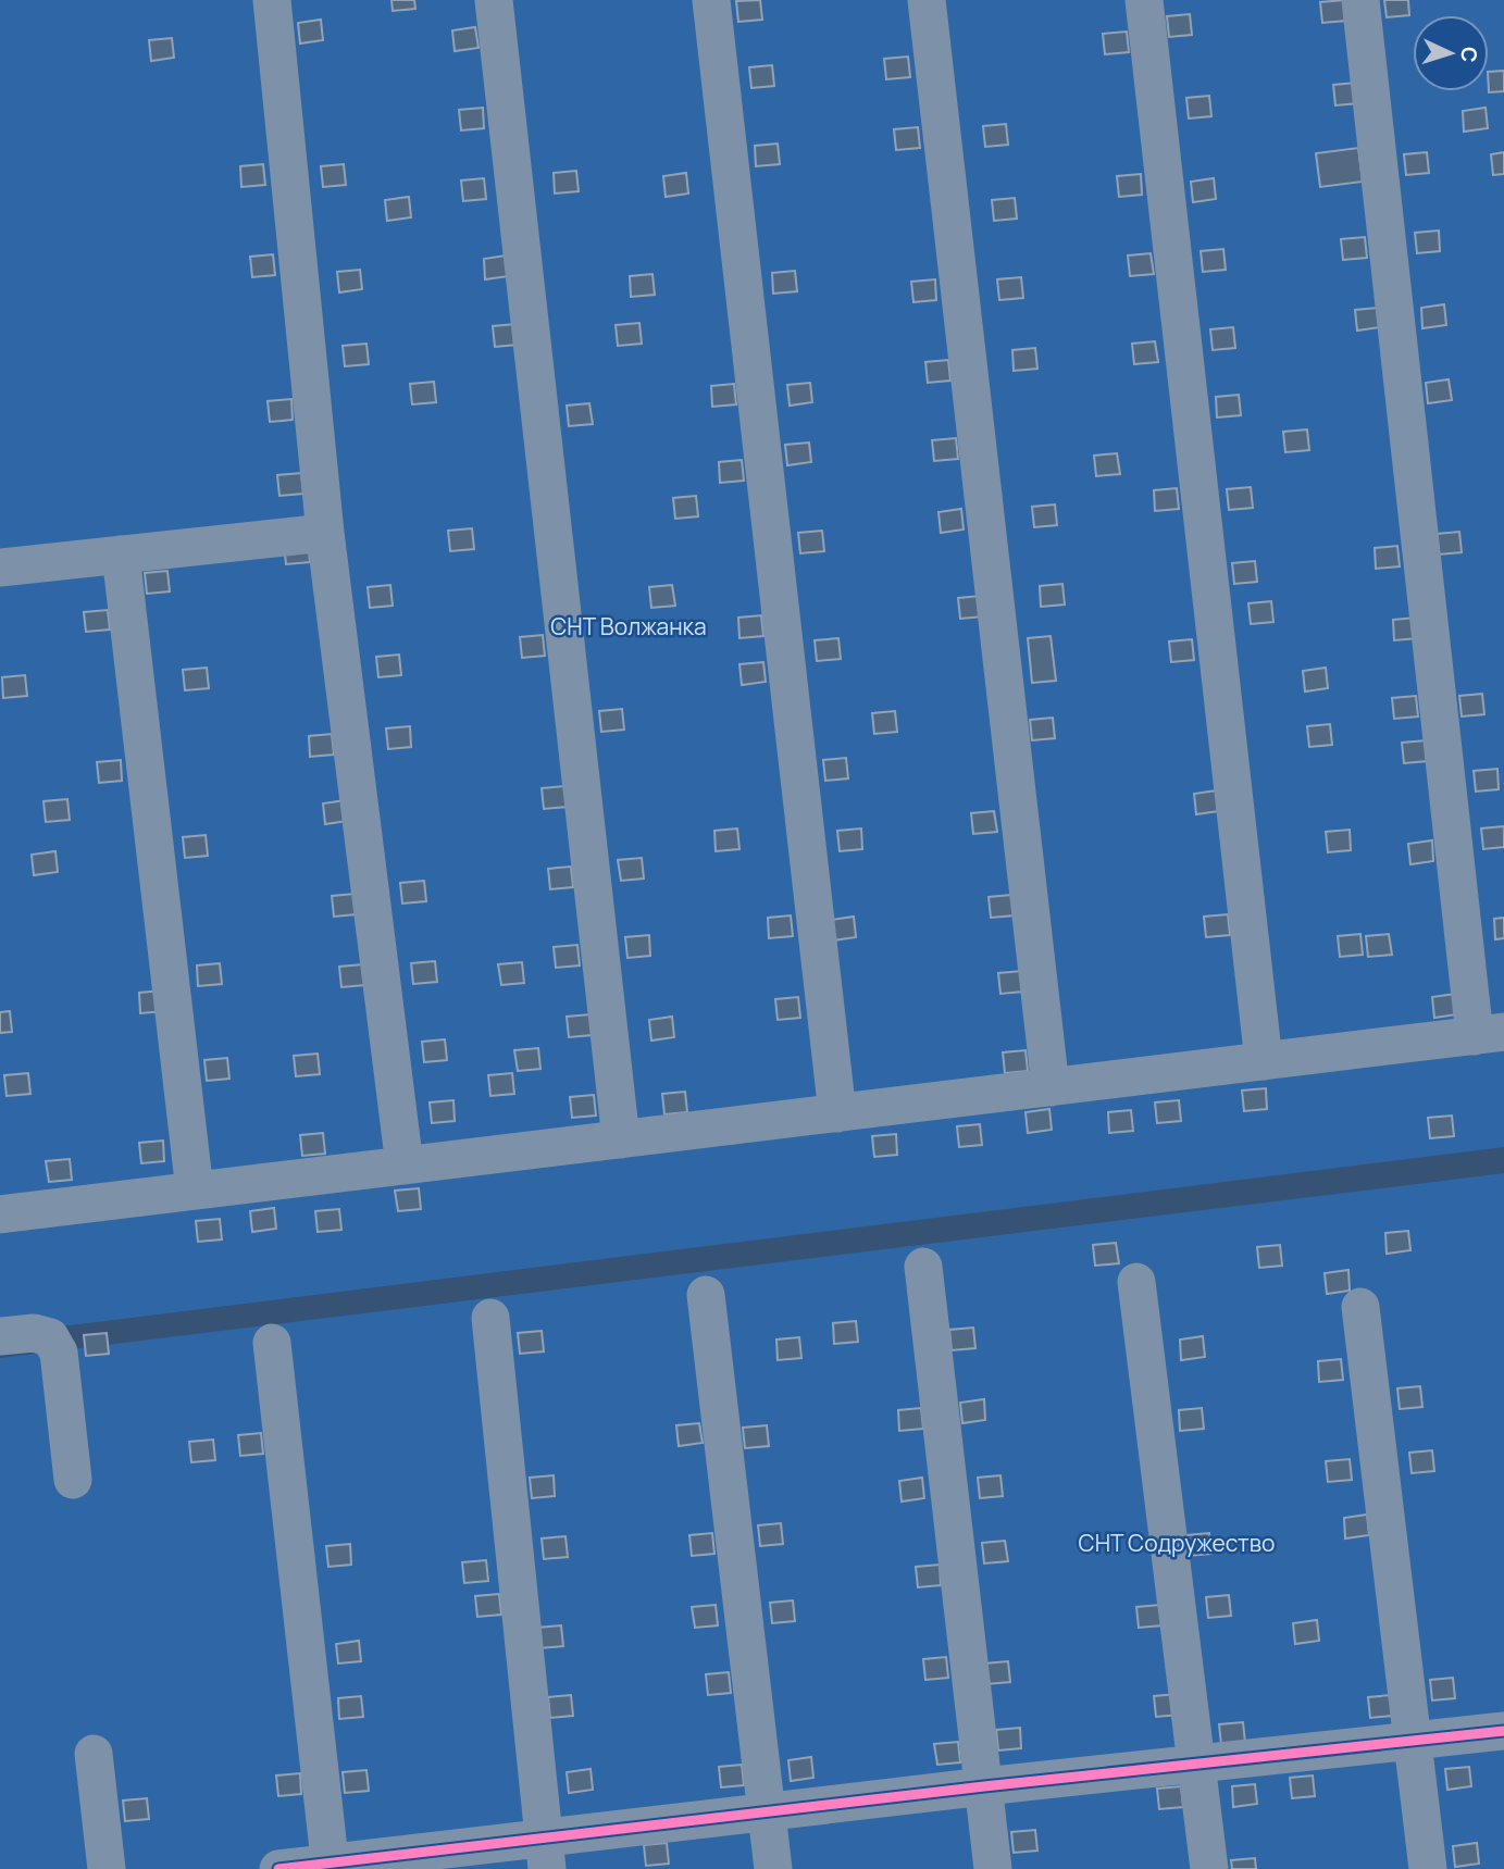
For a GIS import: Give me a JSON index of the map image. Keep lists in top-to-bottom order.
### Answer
{
  "parks": ["СНТ Волжанка", "СНТ Содружество"],
  "north": "right"
}
